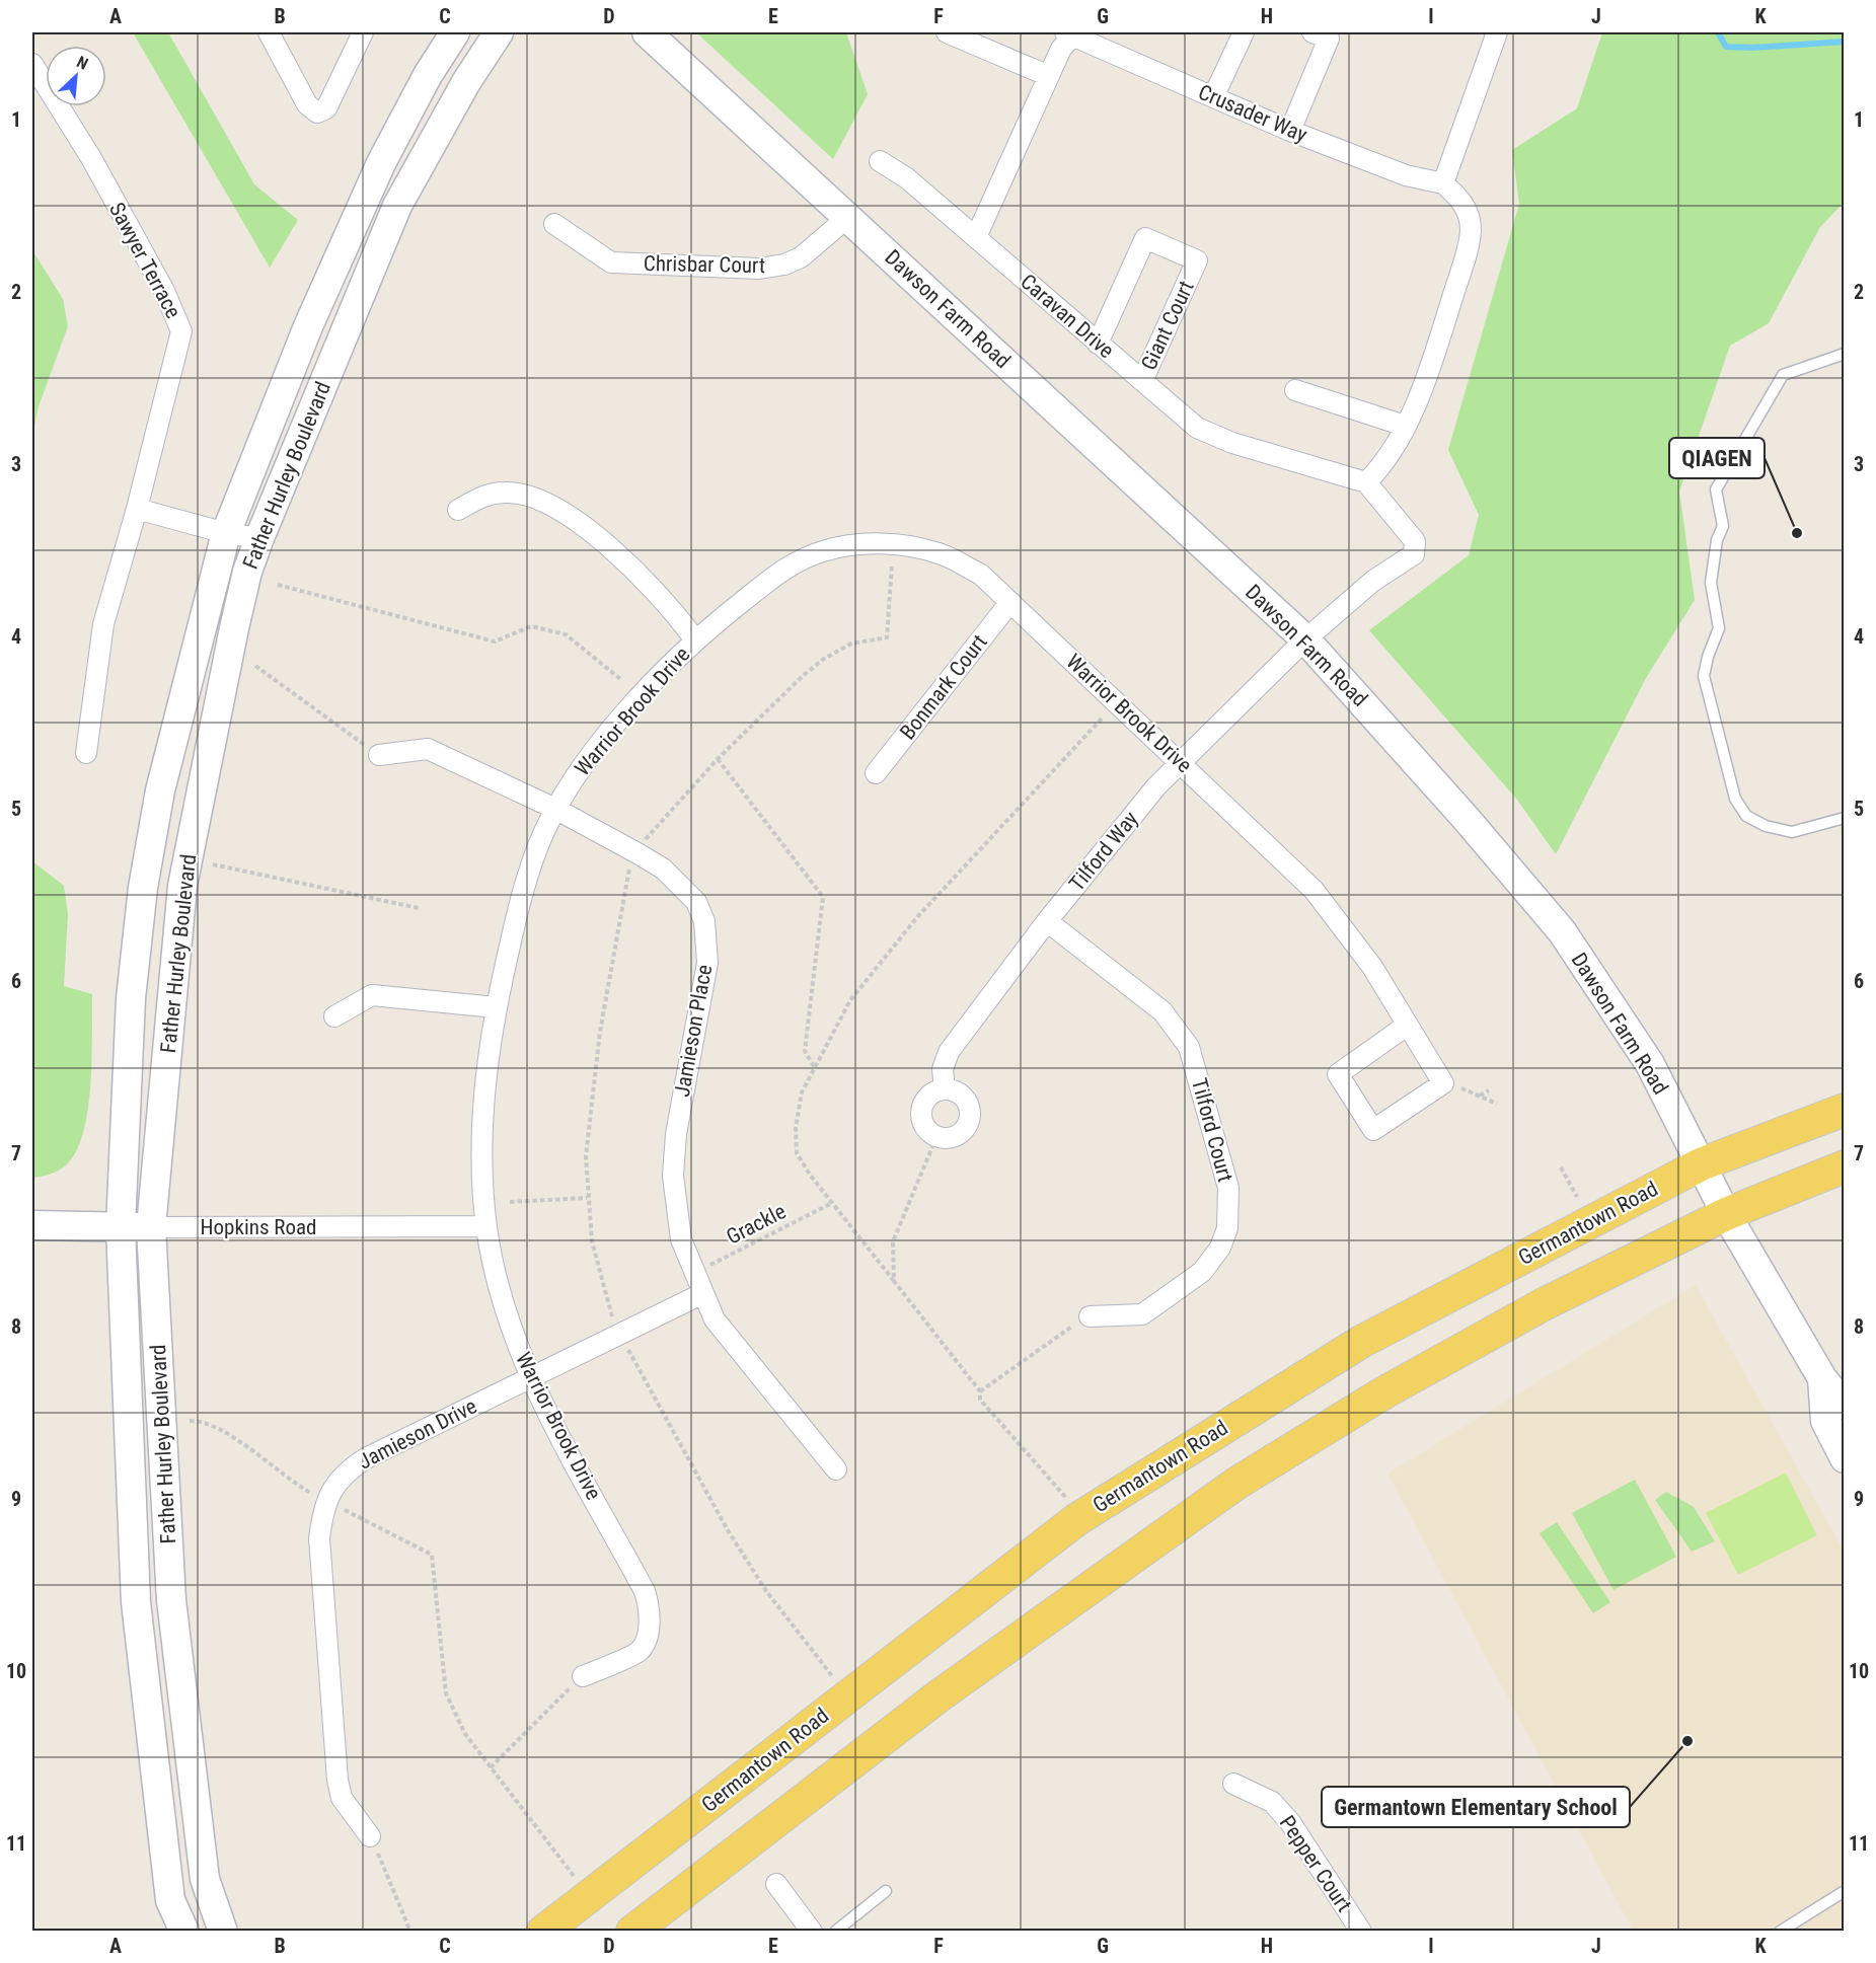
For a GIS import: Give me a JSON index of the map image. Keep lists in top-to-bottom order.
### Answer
{
  "streets": {
    "main road": [
      "Dawson Farm Road",
      "Father Hurley Boulevard",
      "Germantown Road",
      "Hopkins Road"
    ],
    "street": [
      "Crusader Way",
      "Sawyer Terrace",
      "Chrisbar Court",
      "Caravan Drive",
      "Giant Court",
      "Bonmark Court",
      "Warrior Brook Drive",
      "Tilford Way",
      "Jamieson Place",
      "Tilford Court",
      "Jamieson Drive",
      "Pepper Court"
    ],
    "path": ["Grackle"]
  },
  "crossings": [
    ["Chrisbar Court", "Dawson Farm Road"],
    ["Dawson Farm Road", "Tilford Way"],
    ["Dawson Farm Road", "Germantown Road"],
    ["Caravan Drive", "Giant Court"],
    ["Father Hurley Boulevard", "Hopkins Road"],
    ["Bonmark Court", "Warrior Brook Drive"],
    ["Warrior Brook Drive", "Tilford Way"],
    ["Warrior Brook Drive", "Jamieson Place"],
    ["Warrior Brook Drive", "Hopkins Road"],
    ["Warrior Brook Drive", "Jamieson Drive"],
    ["Tilford Way", "Tilford Court"],
    ["Jamieson Place", "Grackle"],
    ["Jamieson Place", "Jamieson Drive"]
  ],
  "places": ["QIAGEN", "Germantown Elementary School"],
  "north": "top right",
  "grid": {
    "columns": [
      "A",
      "B",
      "C",
      "D",
      "E",
      "F",
      "G",
      "H",
      "I",
      "J",
      "K"
    ],
    "rows": [
      "1",
      "2",
      "3",
      "4",
      "5",
      "6",
      "7",
      "8",
      "9",
      "10",
      "11"
    ]
  }
}
